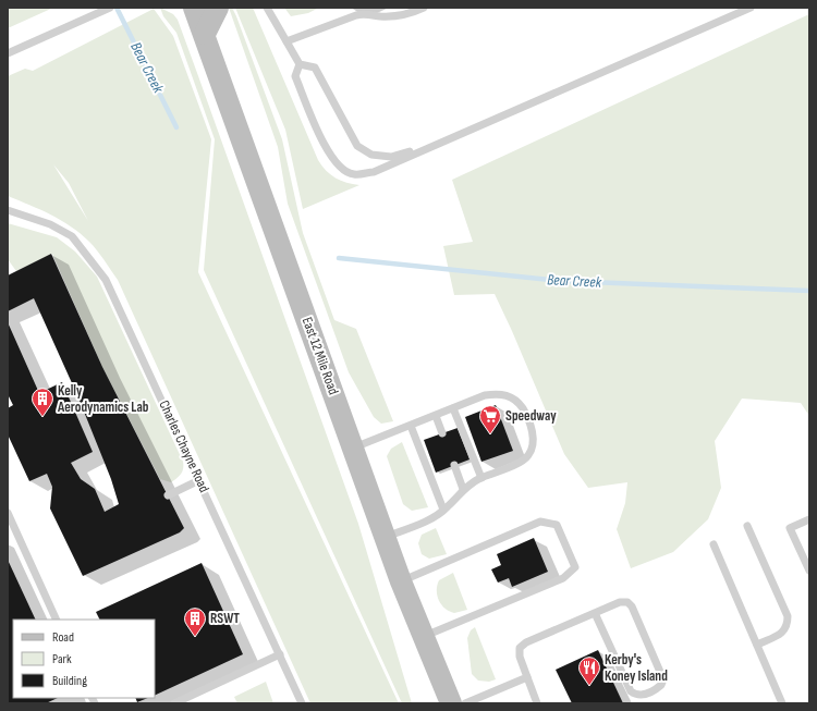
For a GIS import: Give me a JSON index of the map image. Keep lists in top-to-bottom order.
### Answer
{
  "streets": {
    "main road": ["East 12 Mile Road"],
    "lane": ["Charles Chayne Road"]
  },
  "water": ["Bear Creek"],
  "places": {
    "building": ["Kelly Aerodynamics Lab", "RSWT"],
    "supermarket": ["Speedway"],
    "restaurant": ["Kerby's Koney Island"]
  },
  "legend": ["Road", "Park", "Building"]
}
